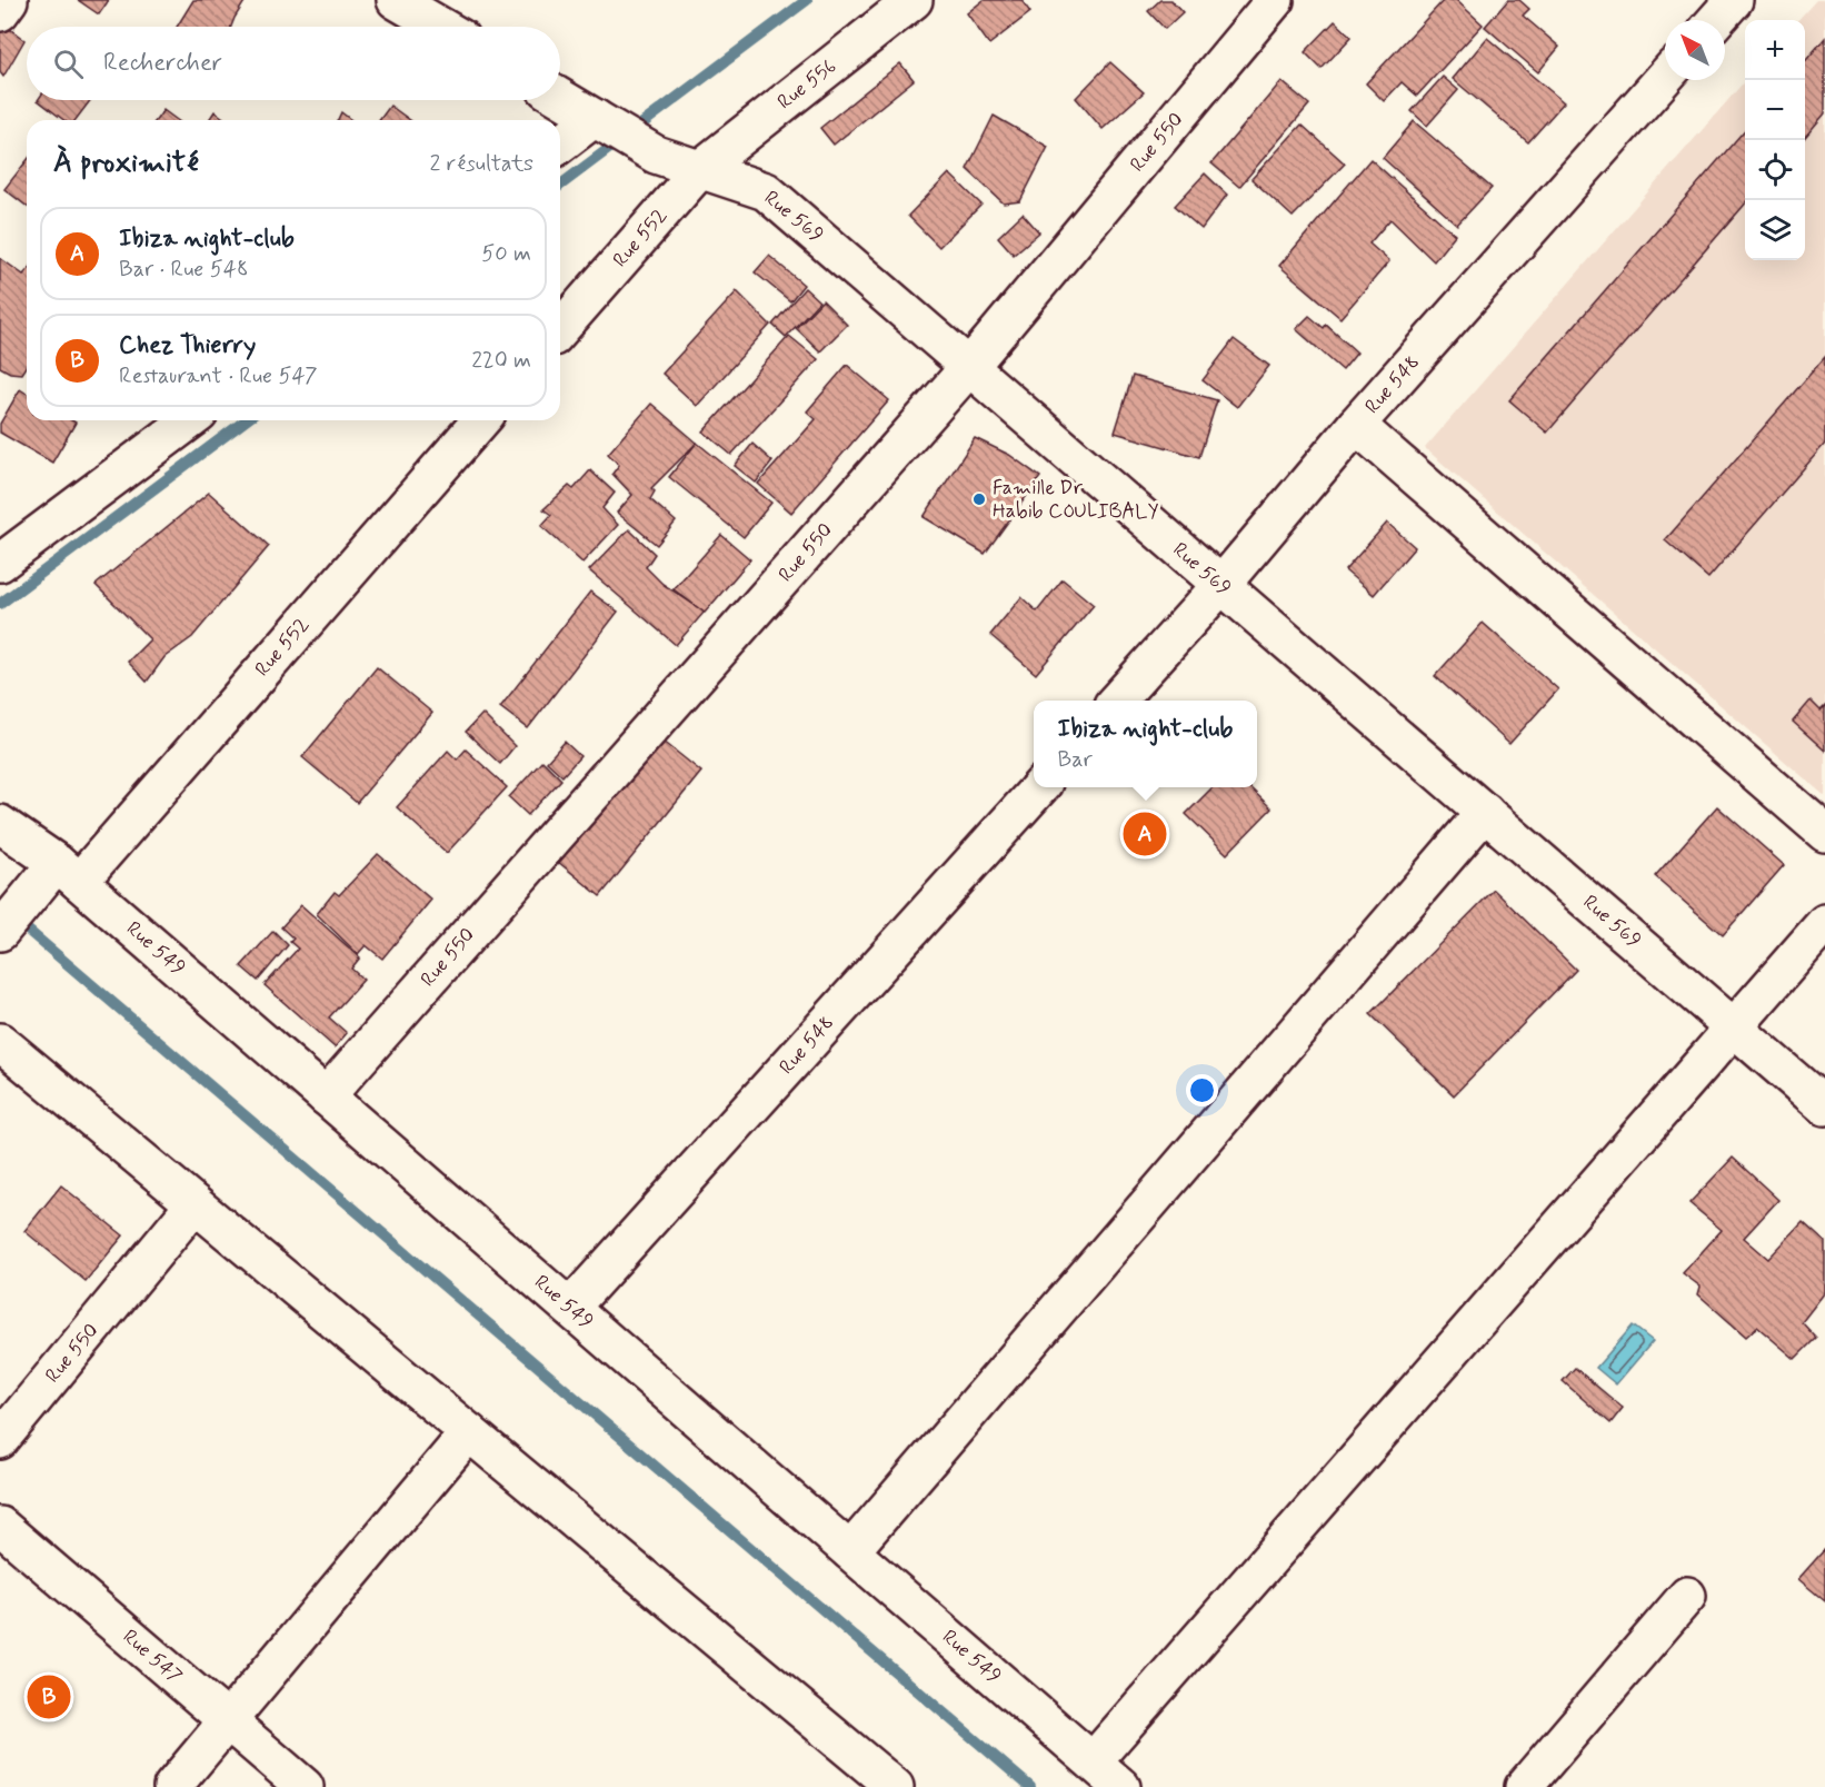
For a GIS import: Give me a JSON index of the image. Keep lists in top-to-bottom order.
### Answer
{
  "streets": {
    "street": [
      "Rue 556",
      "Rue 550",
      "Rue 569",
      "Rue 552",
      "Rue 548",
      "Rue 549",
      "Rue 547"
    ]
  },
  "crossings": [
    ["Rue 556", "Rue 569"],
    ["Rue 556", "Rue 552"],
    ["Rue 550", "Rue 569"],
    ["Rue 550", "Rue 549"],
    ["Rue 569", "Rue 552"],
    ["Rue 569", "Rue 548"],
    ["Rue 552", "Rue 549"],
    ["Rue 548", "Rue 549"]
  ],
  "places": ["Famille Dr Habib COULIBALY"],
  "north": "top left",
  "page": {
    "map_buttons": ["+", "−"],
    "search": "Rechercher",
    "heading": ["À proximité", "2 résultats"],
    "list": [
      {
        "mark": "A",
        "name": "Ibiza night-club",
        "note": "Bar · Rue 548",
        "value": "50 m"
      },
      {
        "mark": "B",
        "name": "Chez Thierry",
        "note": "Restaurant · Rue 547",
        "value": "220 m"
      }
    ],
    "popup": ["Ibiza night-club", "Bar"],
    "pins": ["A", "B"]
  }
}
